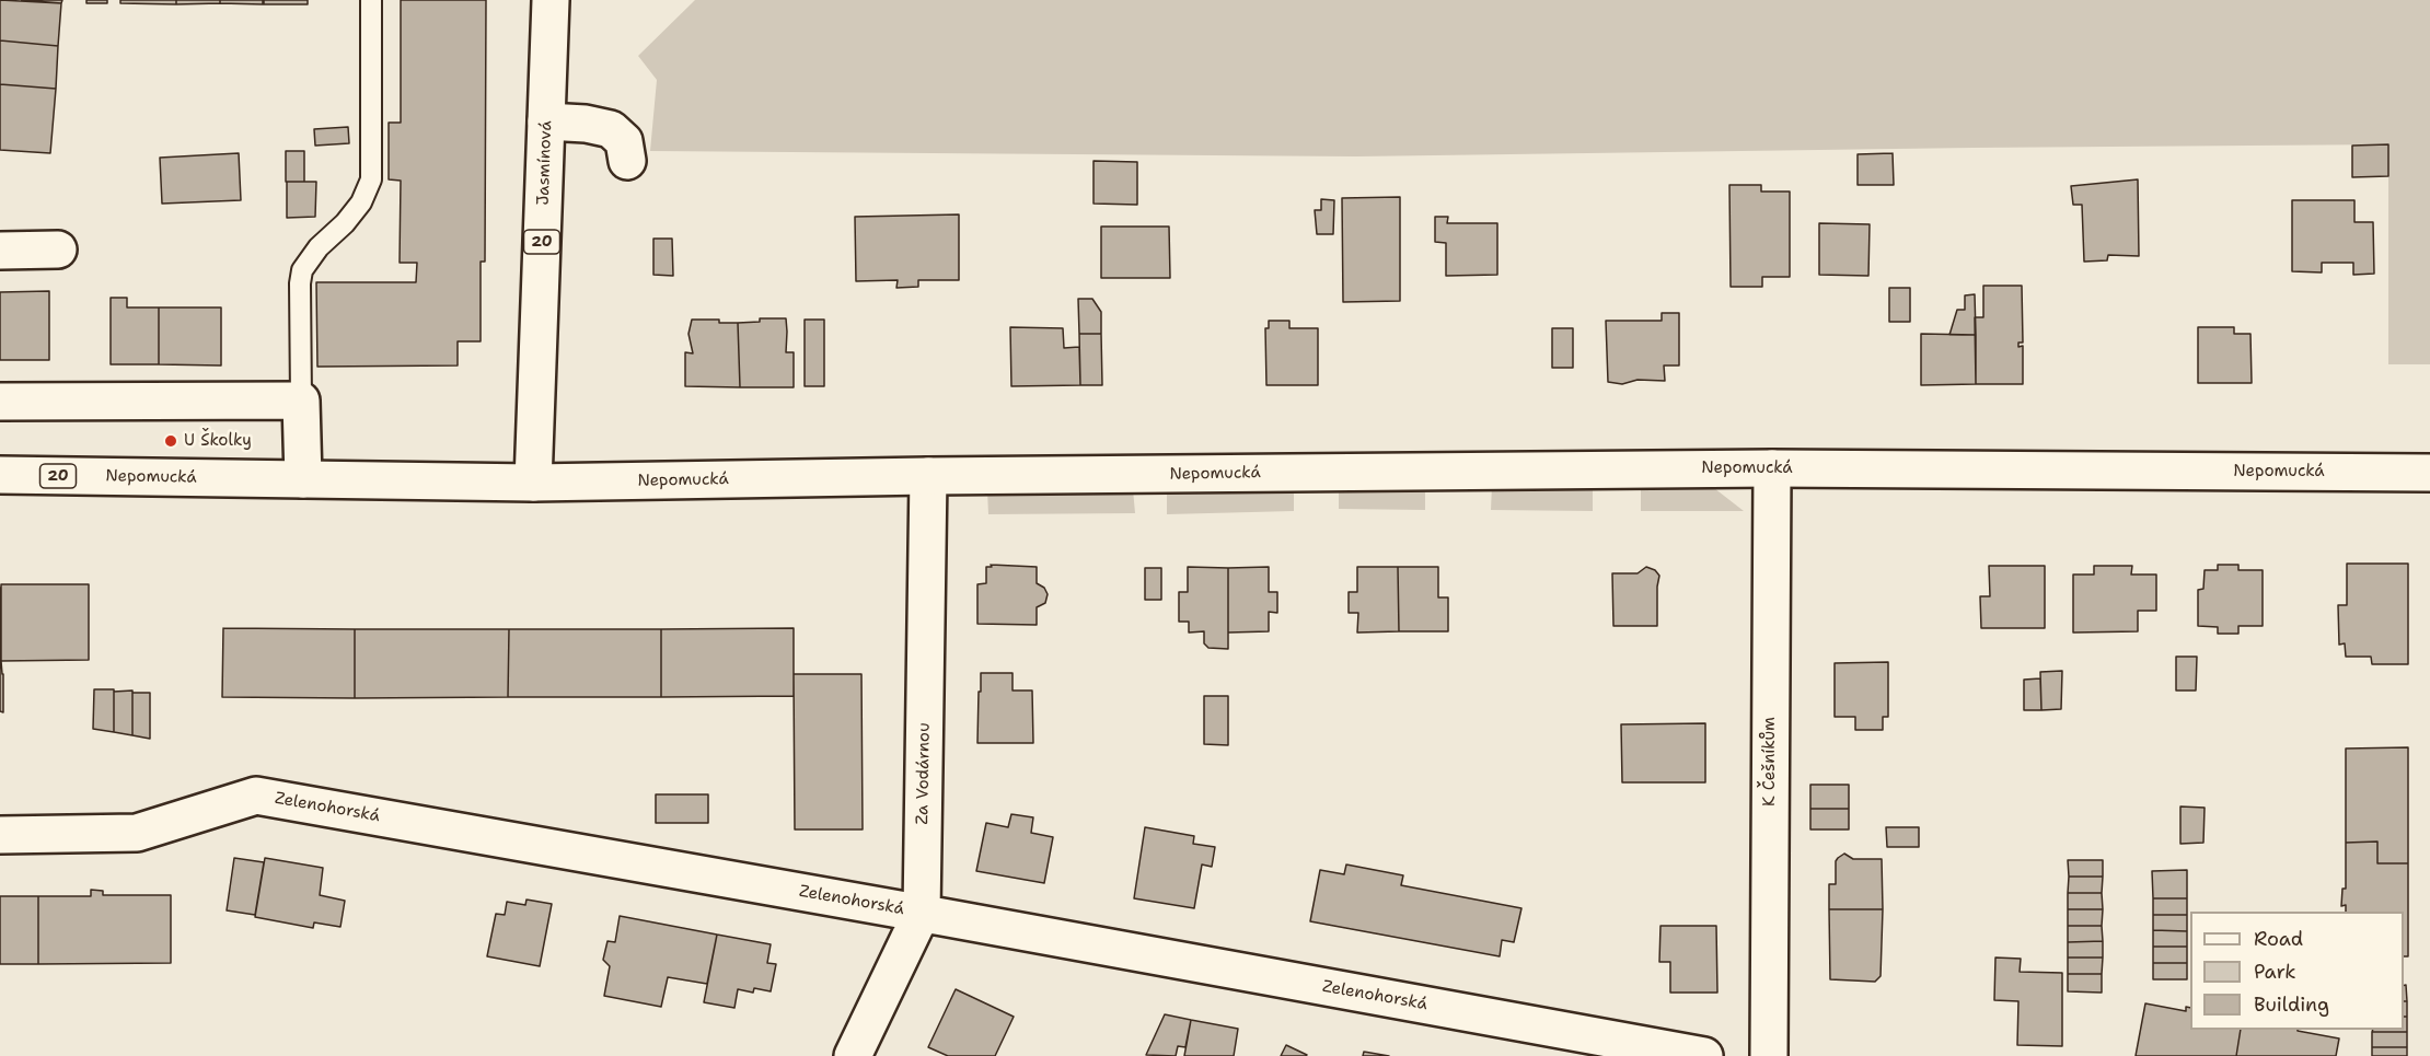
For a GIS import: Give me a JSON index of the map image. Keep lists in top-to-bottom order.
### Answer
{
  "streets": {
    "street": [
      "Jasmínová",
      "20",
      "Nepomucká",
      "K Češníkům",
      "Za Vodárnou",
      "Zelenohorská"
    ]
  },
  "crossings": [
    ["Jasmínová", "Nepomucká"],
    ["Nepomucká", "K Češníkům"],
    ["Nepomucká", "Za Vodárnou"],
    ["Za Vodárnou", "Zelenohorská"]
  ],
  "places": ["U Školky"],
  "legend": ["Road", "Park", "Building"]
}
